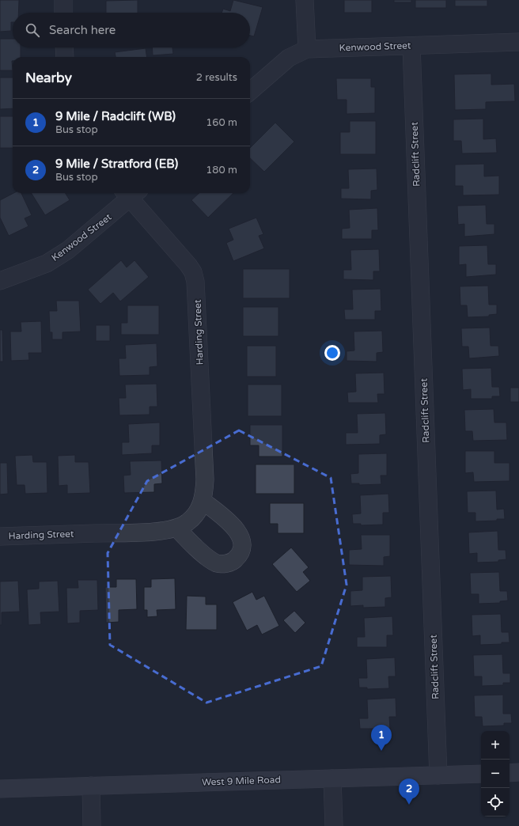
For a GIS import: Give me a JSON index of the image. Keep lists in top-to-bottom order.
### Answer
{
  "streets": {
    "main road": ["West 9 Mile Road"],
    "street": ["Kenwood Street", "Radclift Street", "Harding Street"]
  },
  "crossings": [
    ["Kenwood Street", "Radclift Street"],
    ["Kenwood Street", "Harding Street"],
    ["Radclift Street", "West 9 Mile Road"]
  ],
  "page": {
    "search": "Search here",
    "heading": ["Nearby", "2 results"],
    "list": [
      {
        "mark": "1",
        "name": "9 Mile / Radclift (WB)",
        "note": "Bus stop",
        "value": "160 m"
      },
      {
        "mark": "2",
        "name": "9 Mile / Stratford (EB)",
        "note": "Bus stop",
        "value": "180 m"
      }
    ],
    "pins": ["1", "2"],
    "map_buttons": ["+", "−"]
  }
}
